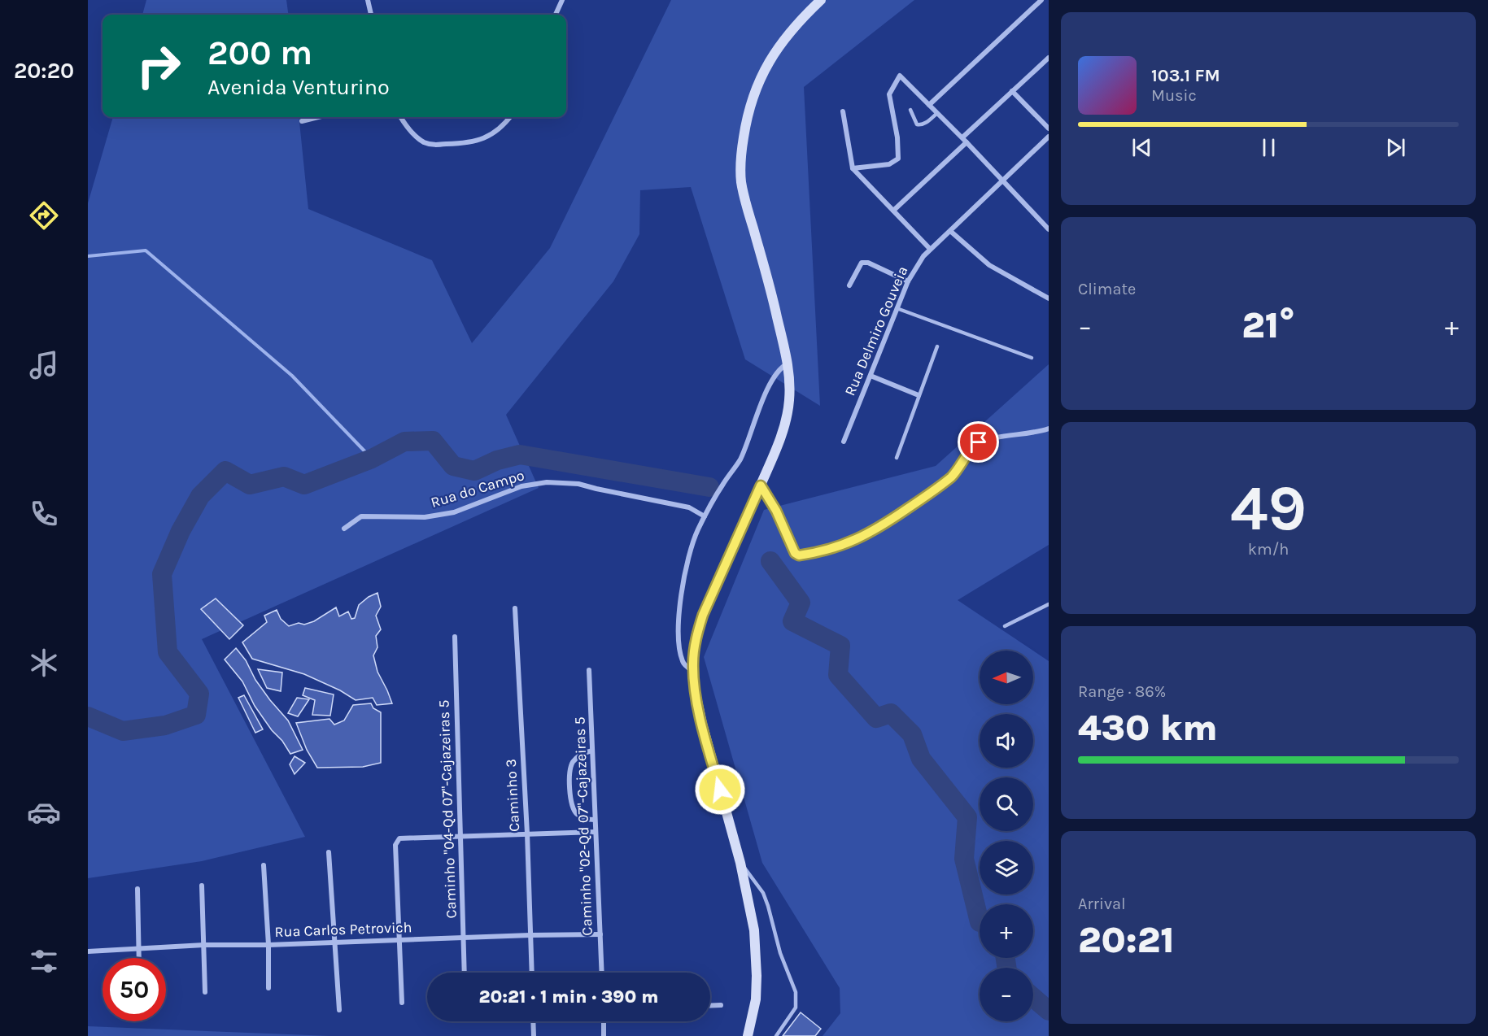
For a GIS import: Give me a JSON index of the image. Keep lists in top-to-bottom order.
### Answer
{
  "streets": {
    "street": [
      "Rua Delmiro Gouveia",
      "Rua do Campo",
      "Caminho 3",
      "Caminho \"04-Qd 07\"-Cajazeiras 5",
      "Caminho \"02-Qd 07\"-Cajazeiras 5",
      "Rua Carlos Petrovich"
    ]
  },
  "crossings": [
    ["Caminho 3", "Rua Carlos Petrovich"],
    ["Caminho \"04-Qd 07\"-Cajazeiras 5", "Rua Carlos Petrovich"],
    ["Caminho \"02-Qd 07\"-Cajazeiras 5", "Rua Carlos Petrovich"]
  ],
  "north": "left",
  "page": {
    "tabs": "20:20",
    "turn": ["200 m", "Avenida Venturino"],
    "song": ["103.1 FM", "Music"],
    "tile": [
      "Climate",
      ["49", "km/h"],
      ["Range · 86%", "430 km"],
      ["Arrival", "20:21"]
    ],
    "heat": ["−", "21°", "+"],
    "map_buttons": ["+", "−"],
    "limit": "50",
    "trip": "20:21 · 1 min · 390 m"
  }
}
